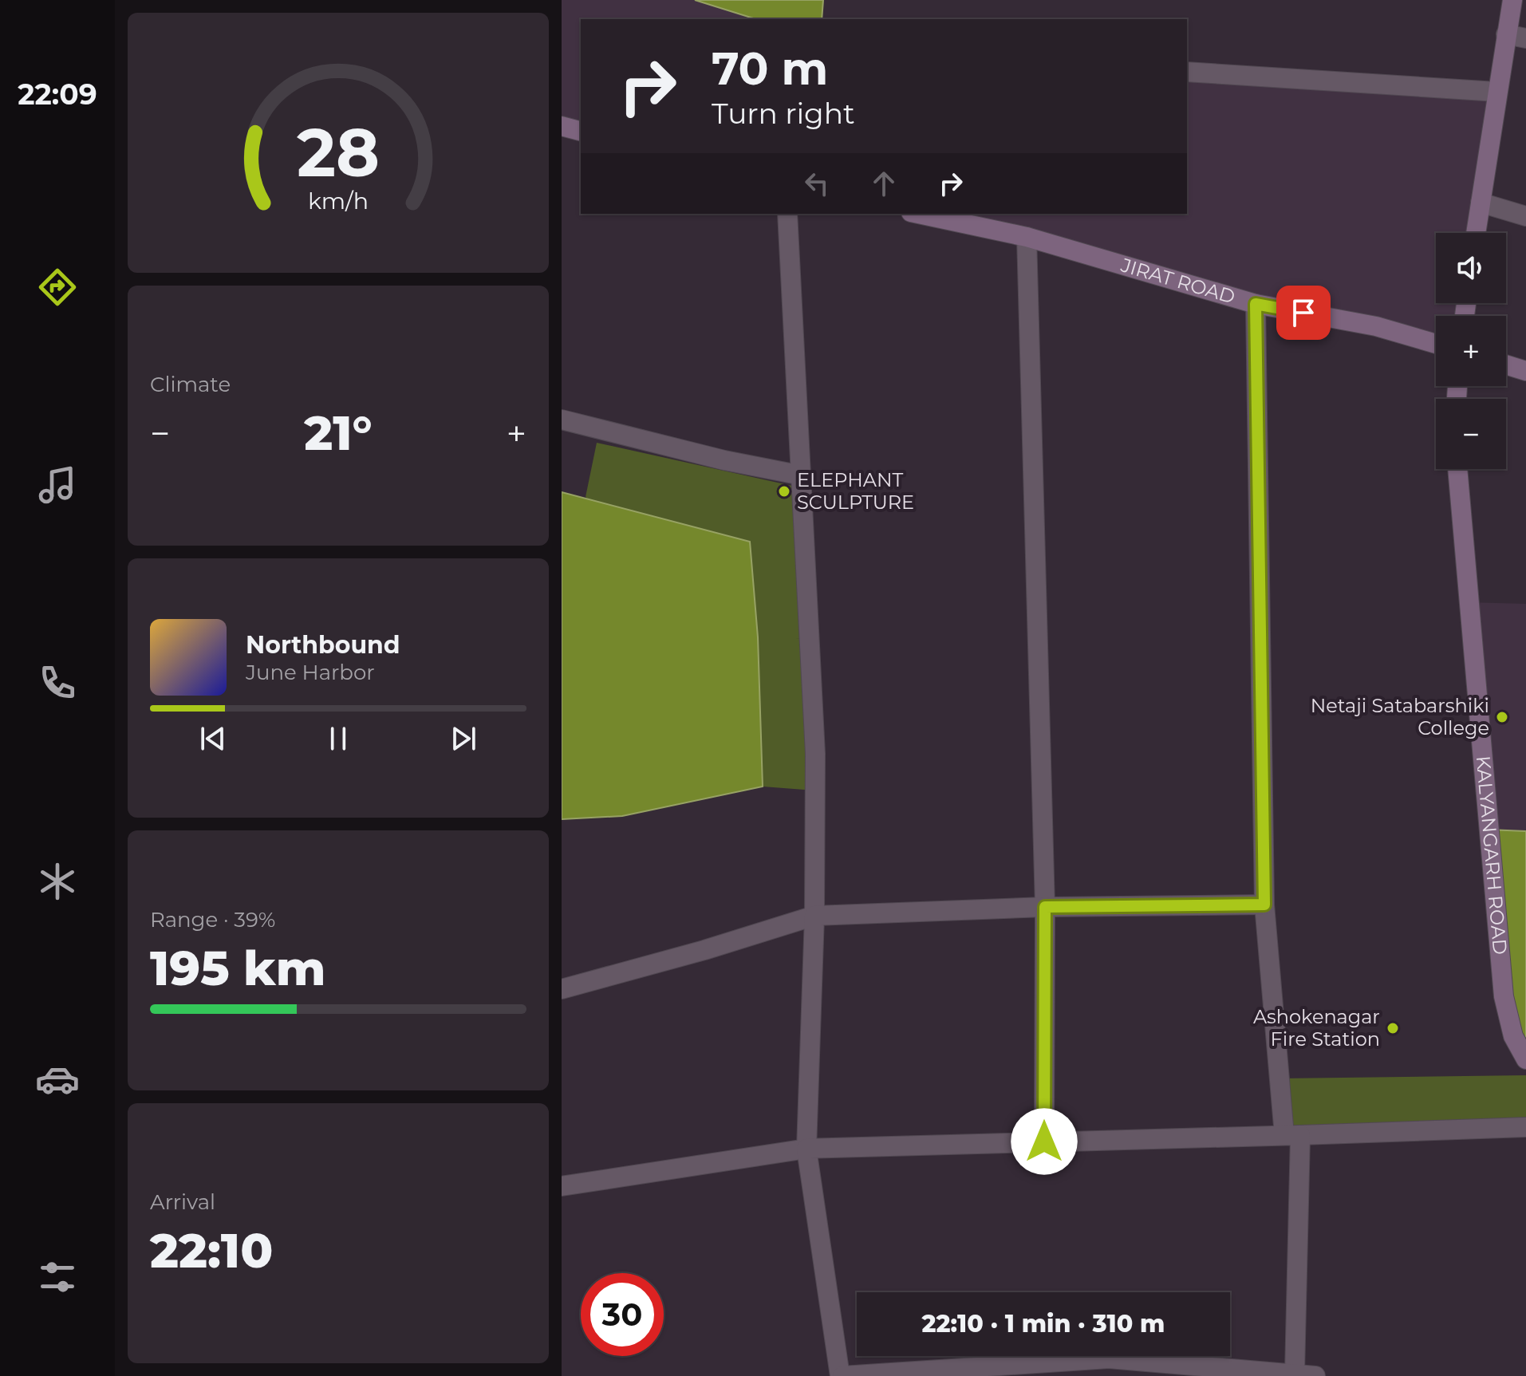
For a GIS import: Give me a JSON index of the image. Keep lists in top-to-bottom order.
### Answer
{
  "streets": {
    "main road": ["JIRAT ROAD", "KALYANGARH ROAD"]
  },
  "places": ["ELEPHANT SCULPTURE", "Netaji Satabarshiki College", "Ashokenagar Fire Station"],
  "page": {
    "tabs": "22:09",
    "turn": ["70 m", "Turn right"],
    "map_buttons": ["+", "−"],
    "tile": [
      "Climate",
      ["Range · 39%", "195 km"],
      ["Arrival", "22:10"]
    ],
    "heat": ["−", "21°", "+"],
    "song": ["Northbound", "June Harbor"],
    "limit": "30",
    "trip": "22:10 · 1 min · 310 m",
    "gauge": ["28", "km/h"]
  }
}
